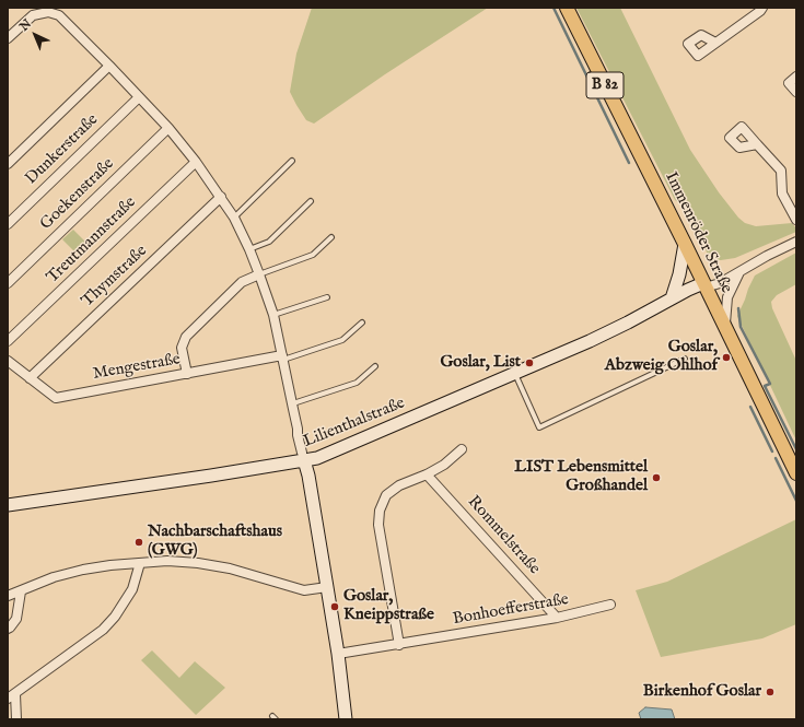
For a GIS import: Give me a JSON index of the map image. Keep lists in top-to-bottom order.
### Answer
{
  "streets": {
    "main road": ["B 82", "Immenröder Straße"],
    "street": [
      "Dunkerstraße",
      "Goekenstraße",
      "Treutmannstraße",
      "Thymstraße",
      "Mengestraße",
      "Lilienthalstraße",
      "Rommelstraße",
      "Bonhoefferstraße"
    ]
  },
  "crossings": [
    ["Immenröder Straße", "Lilienthalstraße"],
    ["Thymstraße", "Mengestraße"],
    ["Rommelstraße", "Bonhoefferstraße"]
  ],
  "places": [
    "Goslar, Abzweig Ohlhof",
    "Goslar, List",
    "LIST Lebensmittel Großhandel",
    "Nachbarschaftshaus (GWG)",
    "Goslar, Kneippstraße",
    "Birkenhof Goslar"
  ],
  "north": "top left"
}
